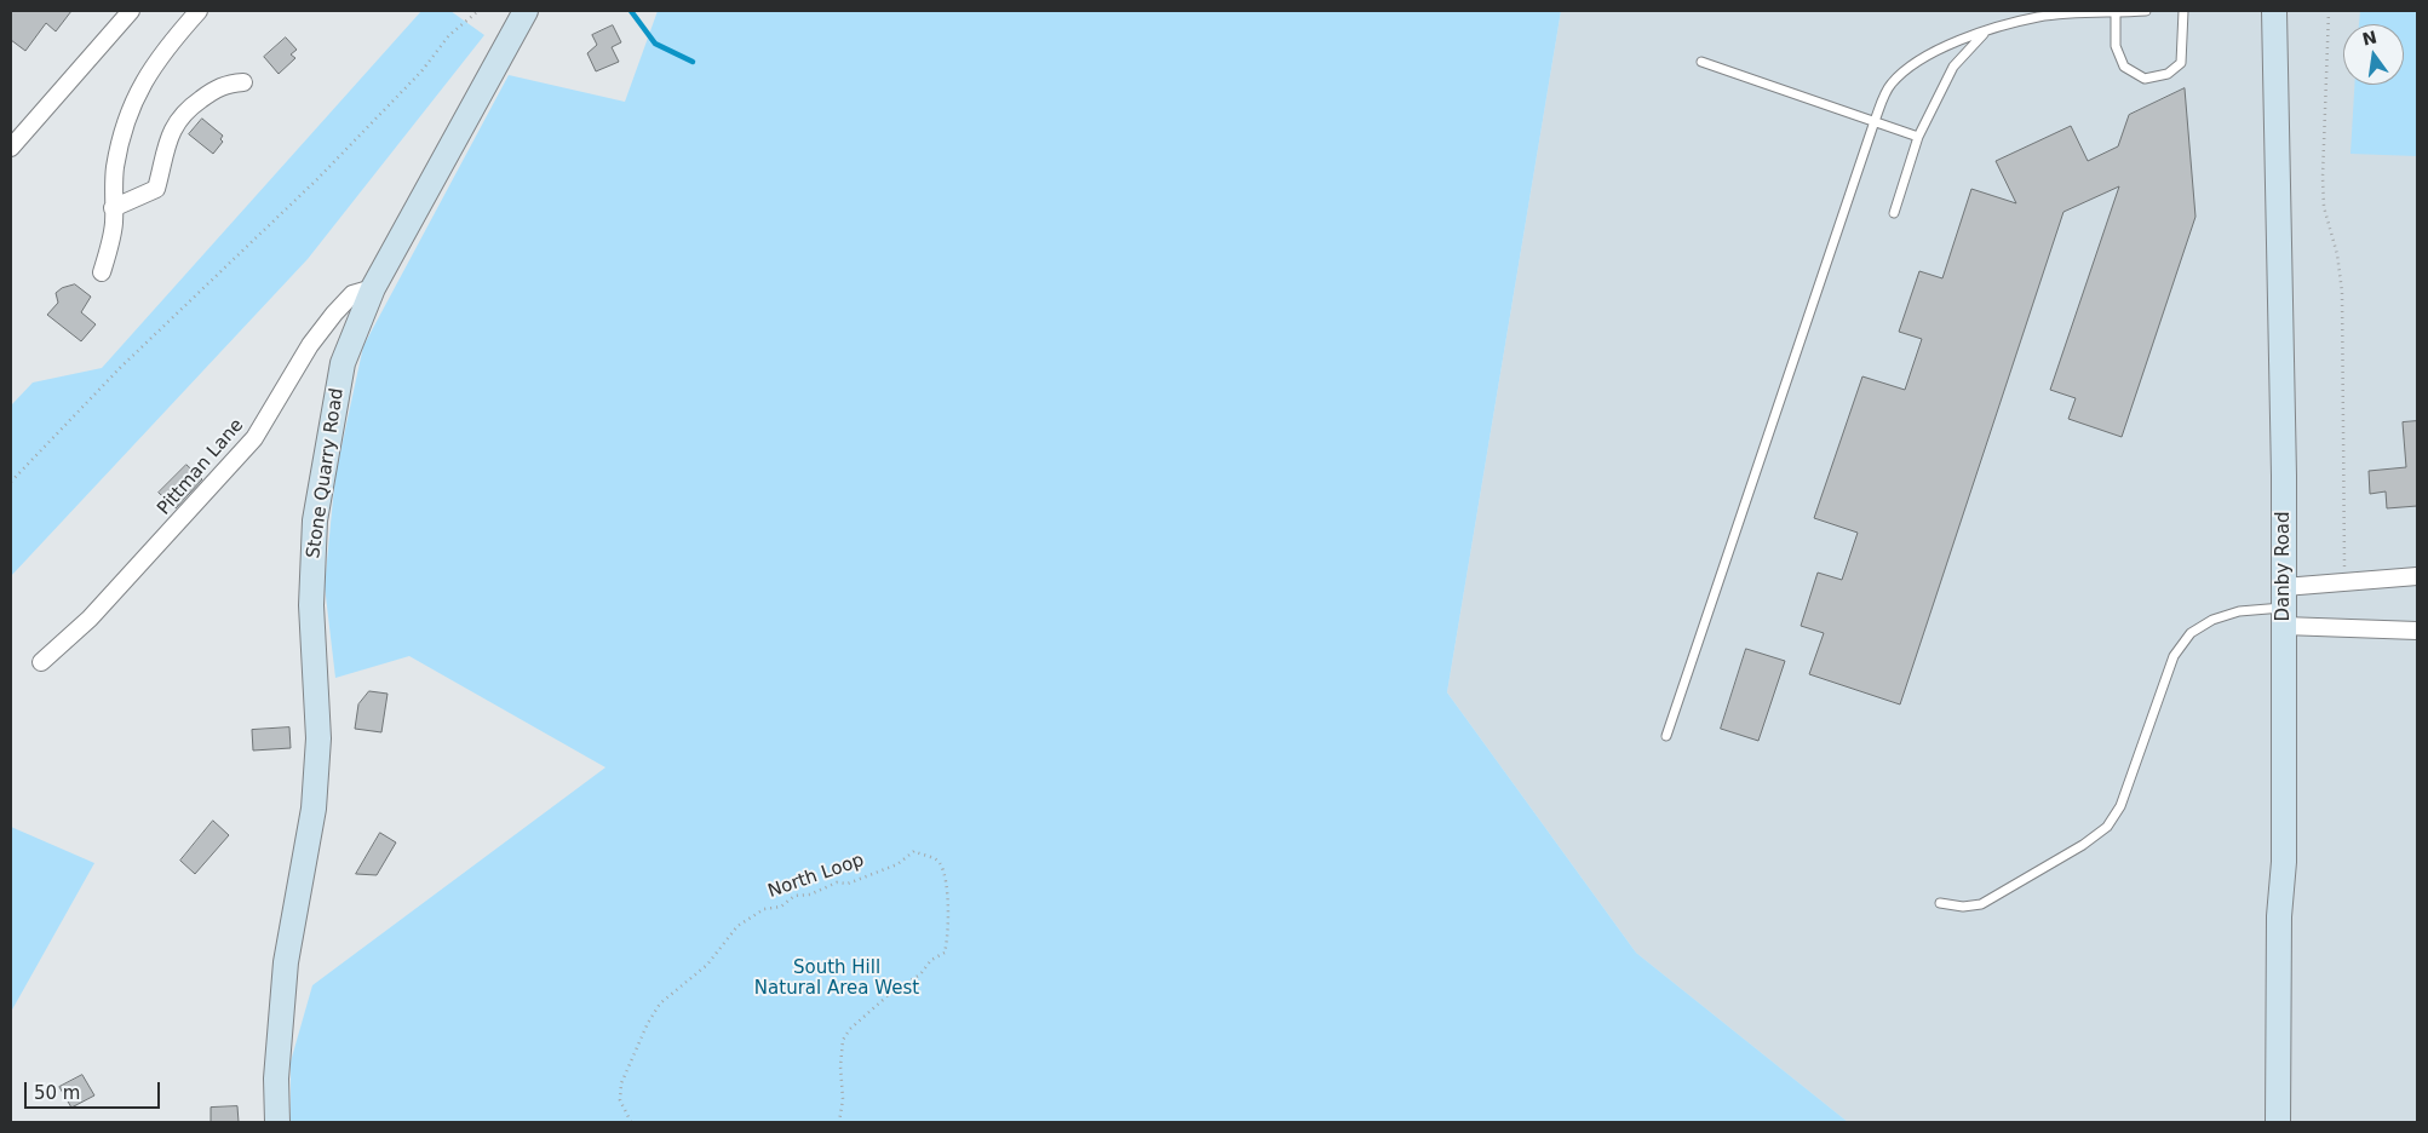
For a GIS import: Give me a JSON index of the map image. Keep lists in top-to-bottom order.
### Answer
{
  "streets": {
    "street": ["Pittman Lane", "Stone Quarry Road", "Danby Road"],
    "path": ["North Loop"]
  },
  "crossings": [
    ["Pittman Lane", "Stone Quarry Road"]
  ],
  "parks": ["South Hill Natural Area West"],
  "scale_bar": "50 m",
  "north": "top"
}
